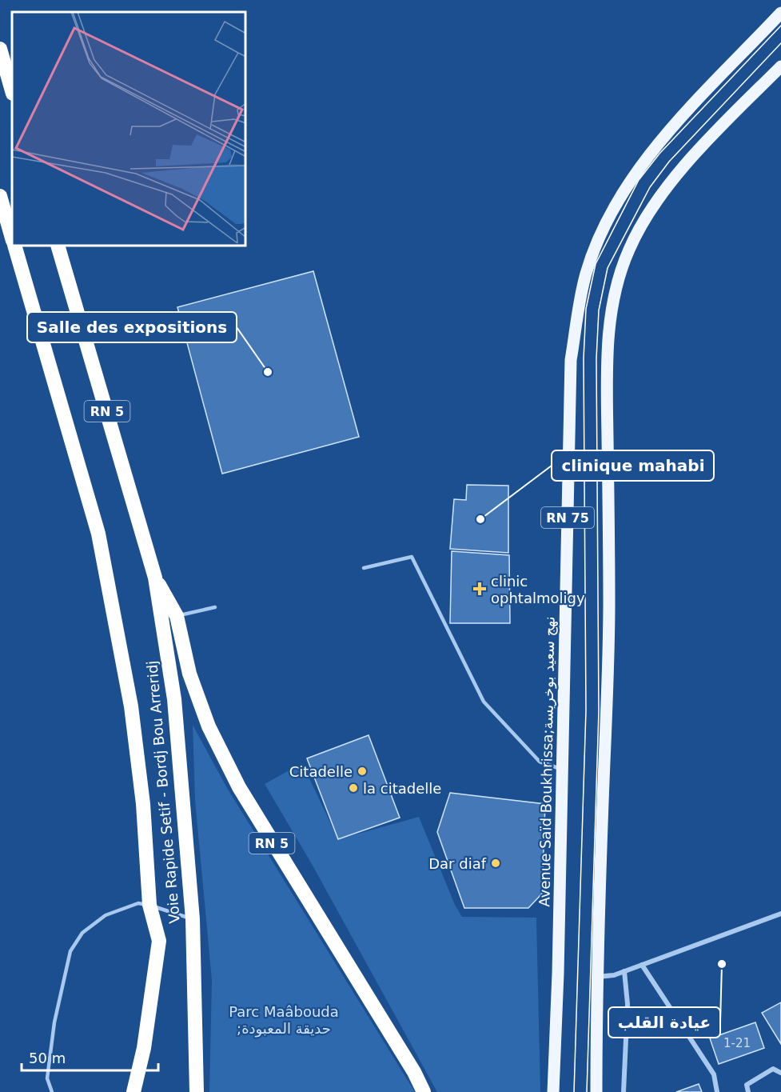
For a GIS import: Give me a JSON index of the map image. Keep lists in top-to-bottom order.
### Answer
{
  "streets": {
    "highway": ["RN 5", "Voie Rapide Setif - Bordj Bou Arreridj"],
    "main road": ["RN 75", "Avenue Saïd Boukhrissa;نهج سعيد بوخريسة"]
  },
  "crossings": [
    ["RN 5", "Voie Rapide Setif - Bordj Bou Arreridj"]
  ],
  "parks": ["Parc Maâbouda ;حديقة المعبودة"],
  "places": {
    "other": [
      "Salle des expositions",
      "clinique mahabi",
      "Citadelle",
      "la citadelle",
      "Dar diaf",
      "عيادة القلب"
    ],
    "health": ["clinic ophtalmoligy"]
  },
  "house_numbers": ["1-21"],
  "scale_bar": "50 m"
}
